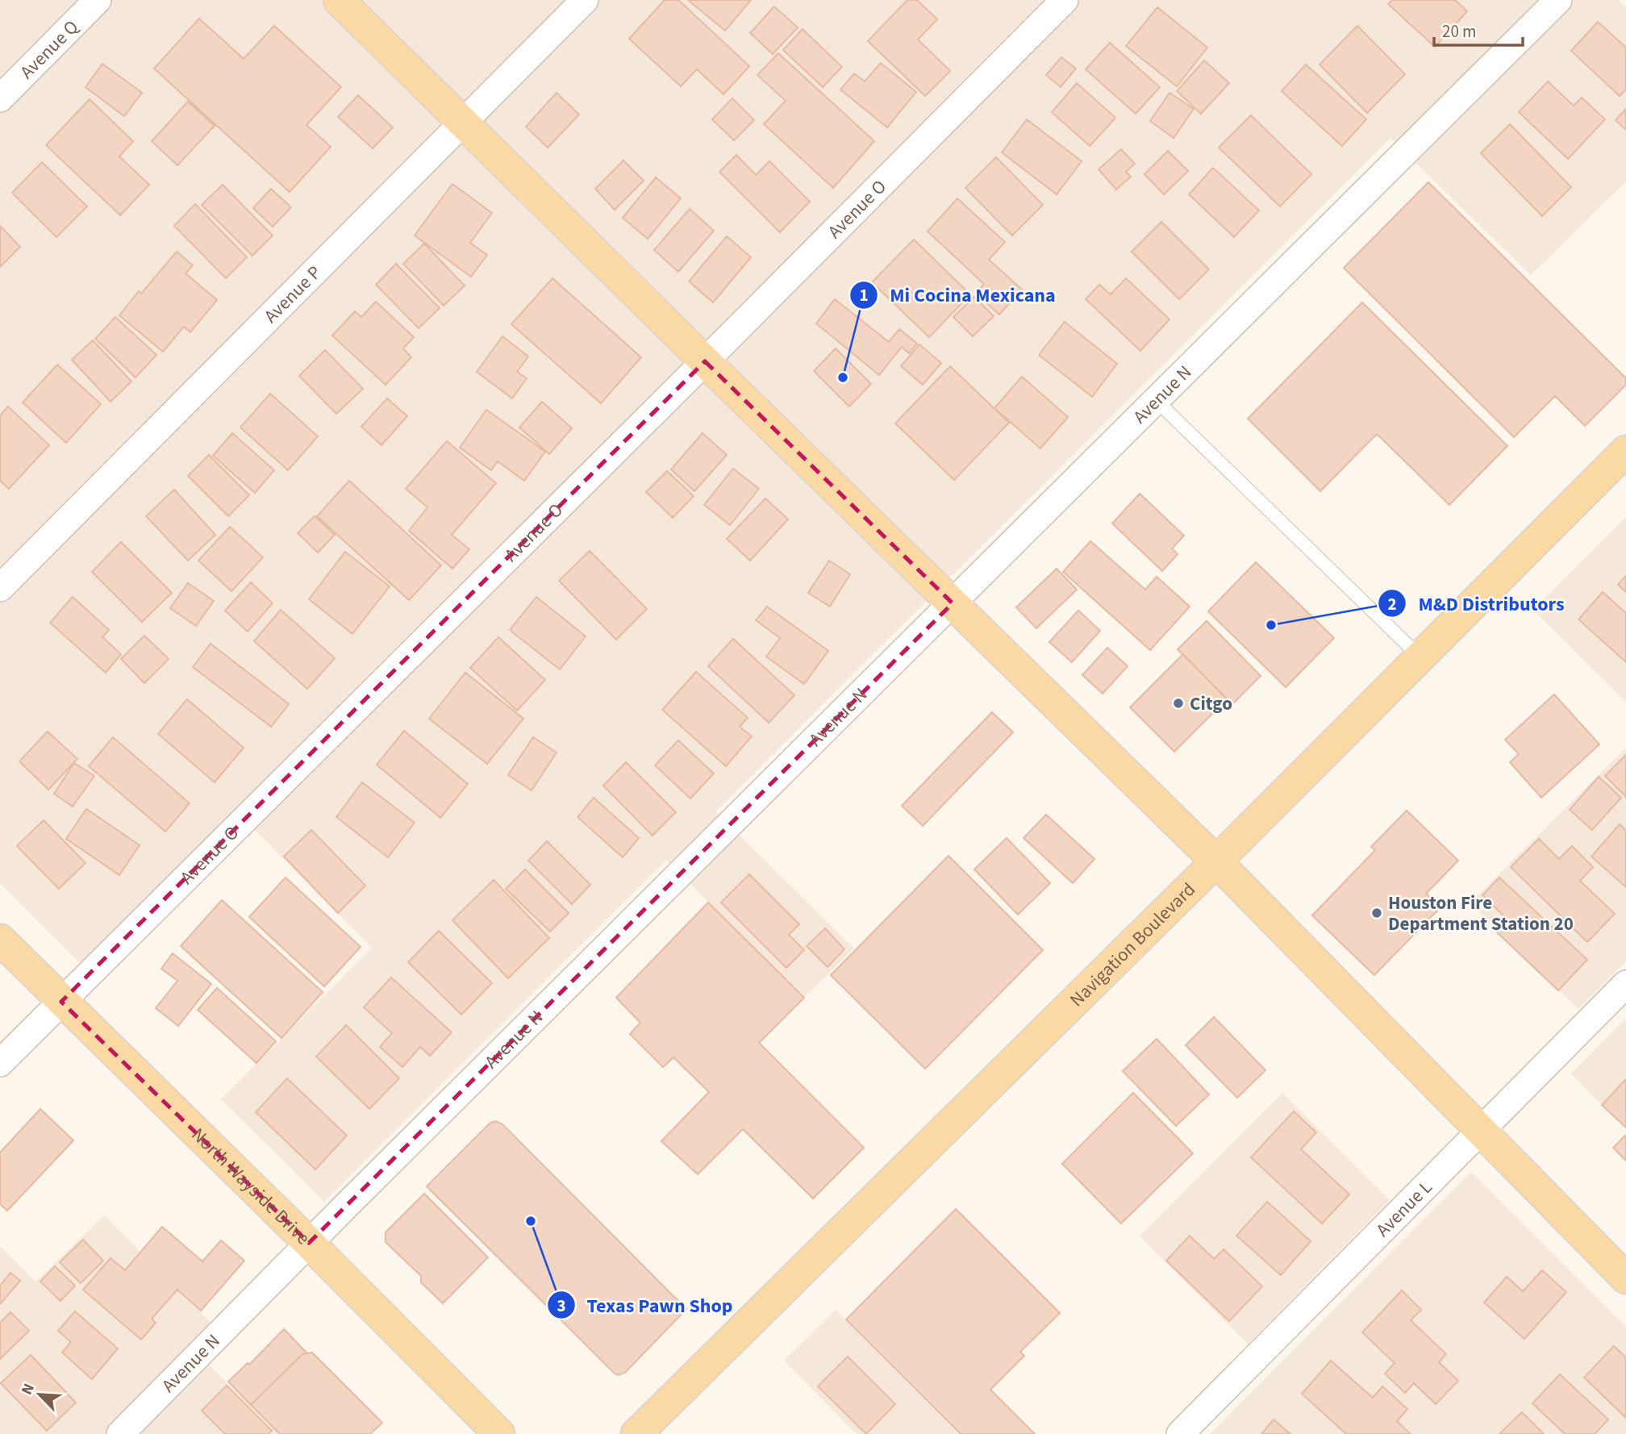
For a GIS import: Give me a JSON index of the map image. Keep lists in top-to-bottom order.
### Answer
{
  "streets": {
    "main road": ["Navigation Boulevard", "North Wayside Drive"],
    "street": [
      "Avenue Q",
      "Avenue O",
      "Avenue P",
      "Avenue N",
      "Avenue L"
    ]
  },
  "crossings": [
    ["Avenue O", "North Wayside Drive"],
    ["Avenue N", "North Wayside Drive"]
  ],
  "places": [
    "Mi Cocina Mexicana",
    "M&D Distributors",
    "Citgo",
    "Houston Fire Department Station 20",
    "Texas Pawn Shop"
  ],
  "scale_bar": "20 m",
  "north": "top left"
}
